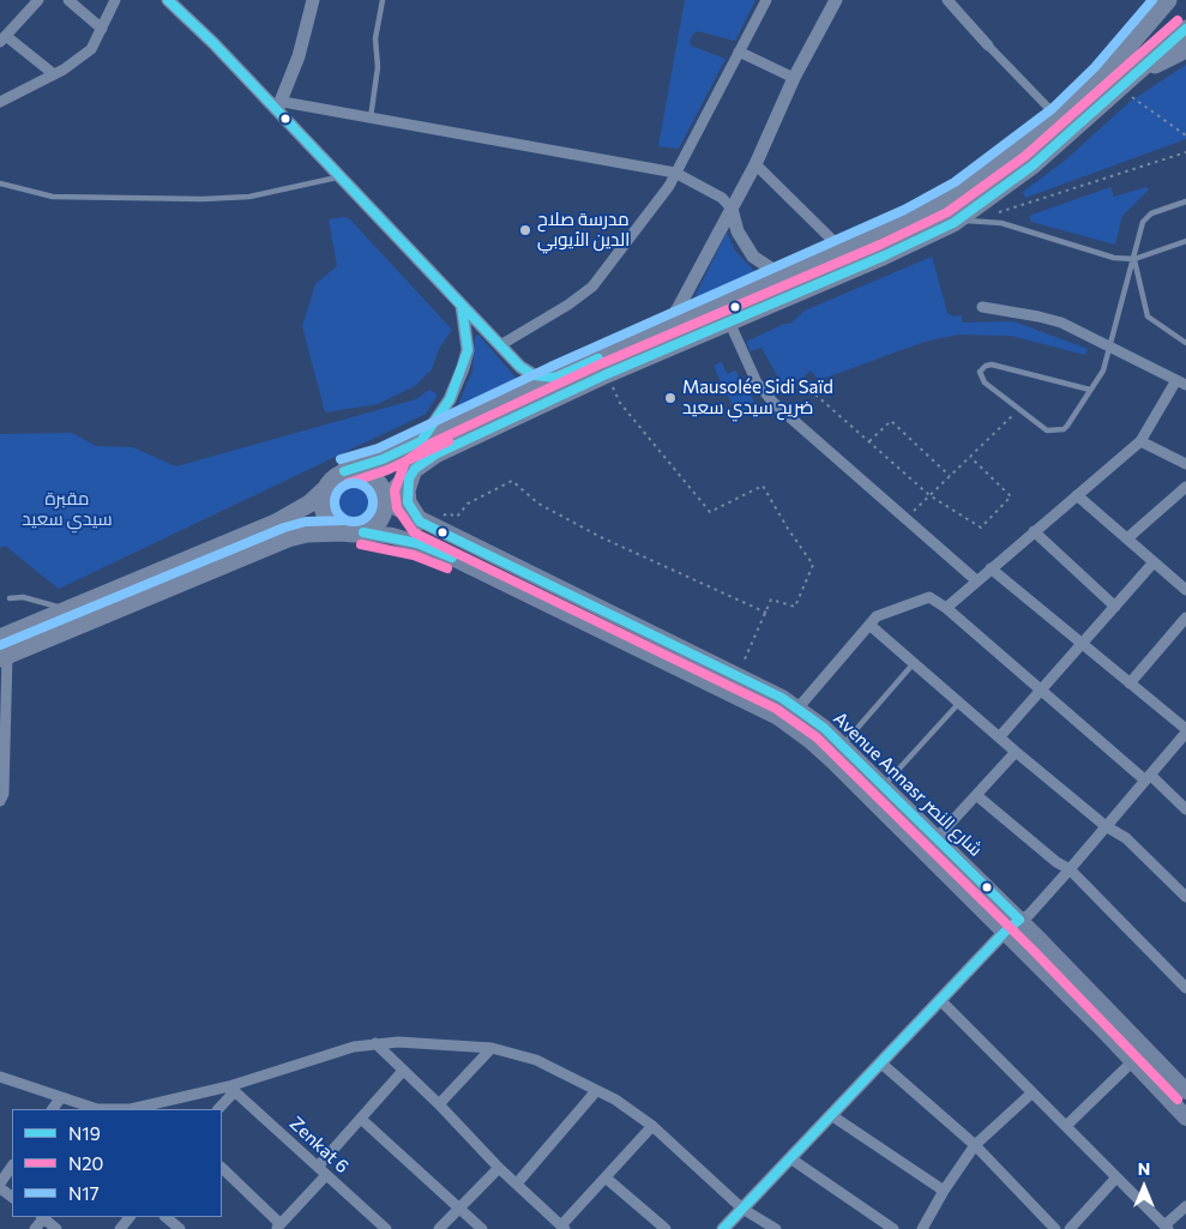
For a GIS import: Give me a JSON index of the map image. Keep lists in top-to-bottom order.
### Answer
{
  "streets": {
    "main road": ["Avenue Annasr شارع النصر"],
    "street": ["Zenkat 6"]
  },
  "parks": ["مقبرة سيدي سعيد"],
  "places": ["مدرسة صلاح الدين الأيوبي", "Mausolée Sidi Saïd ضريح سيدي سعيد"],
  "lines": ["transit line N19", "transit line N17", "transit line N20"],
  "legend": ["N19", "N20", "N17"],
  "north": "top"
}
